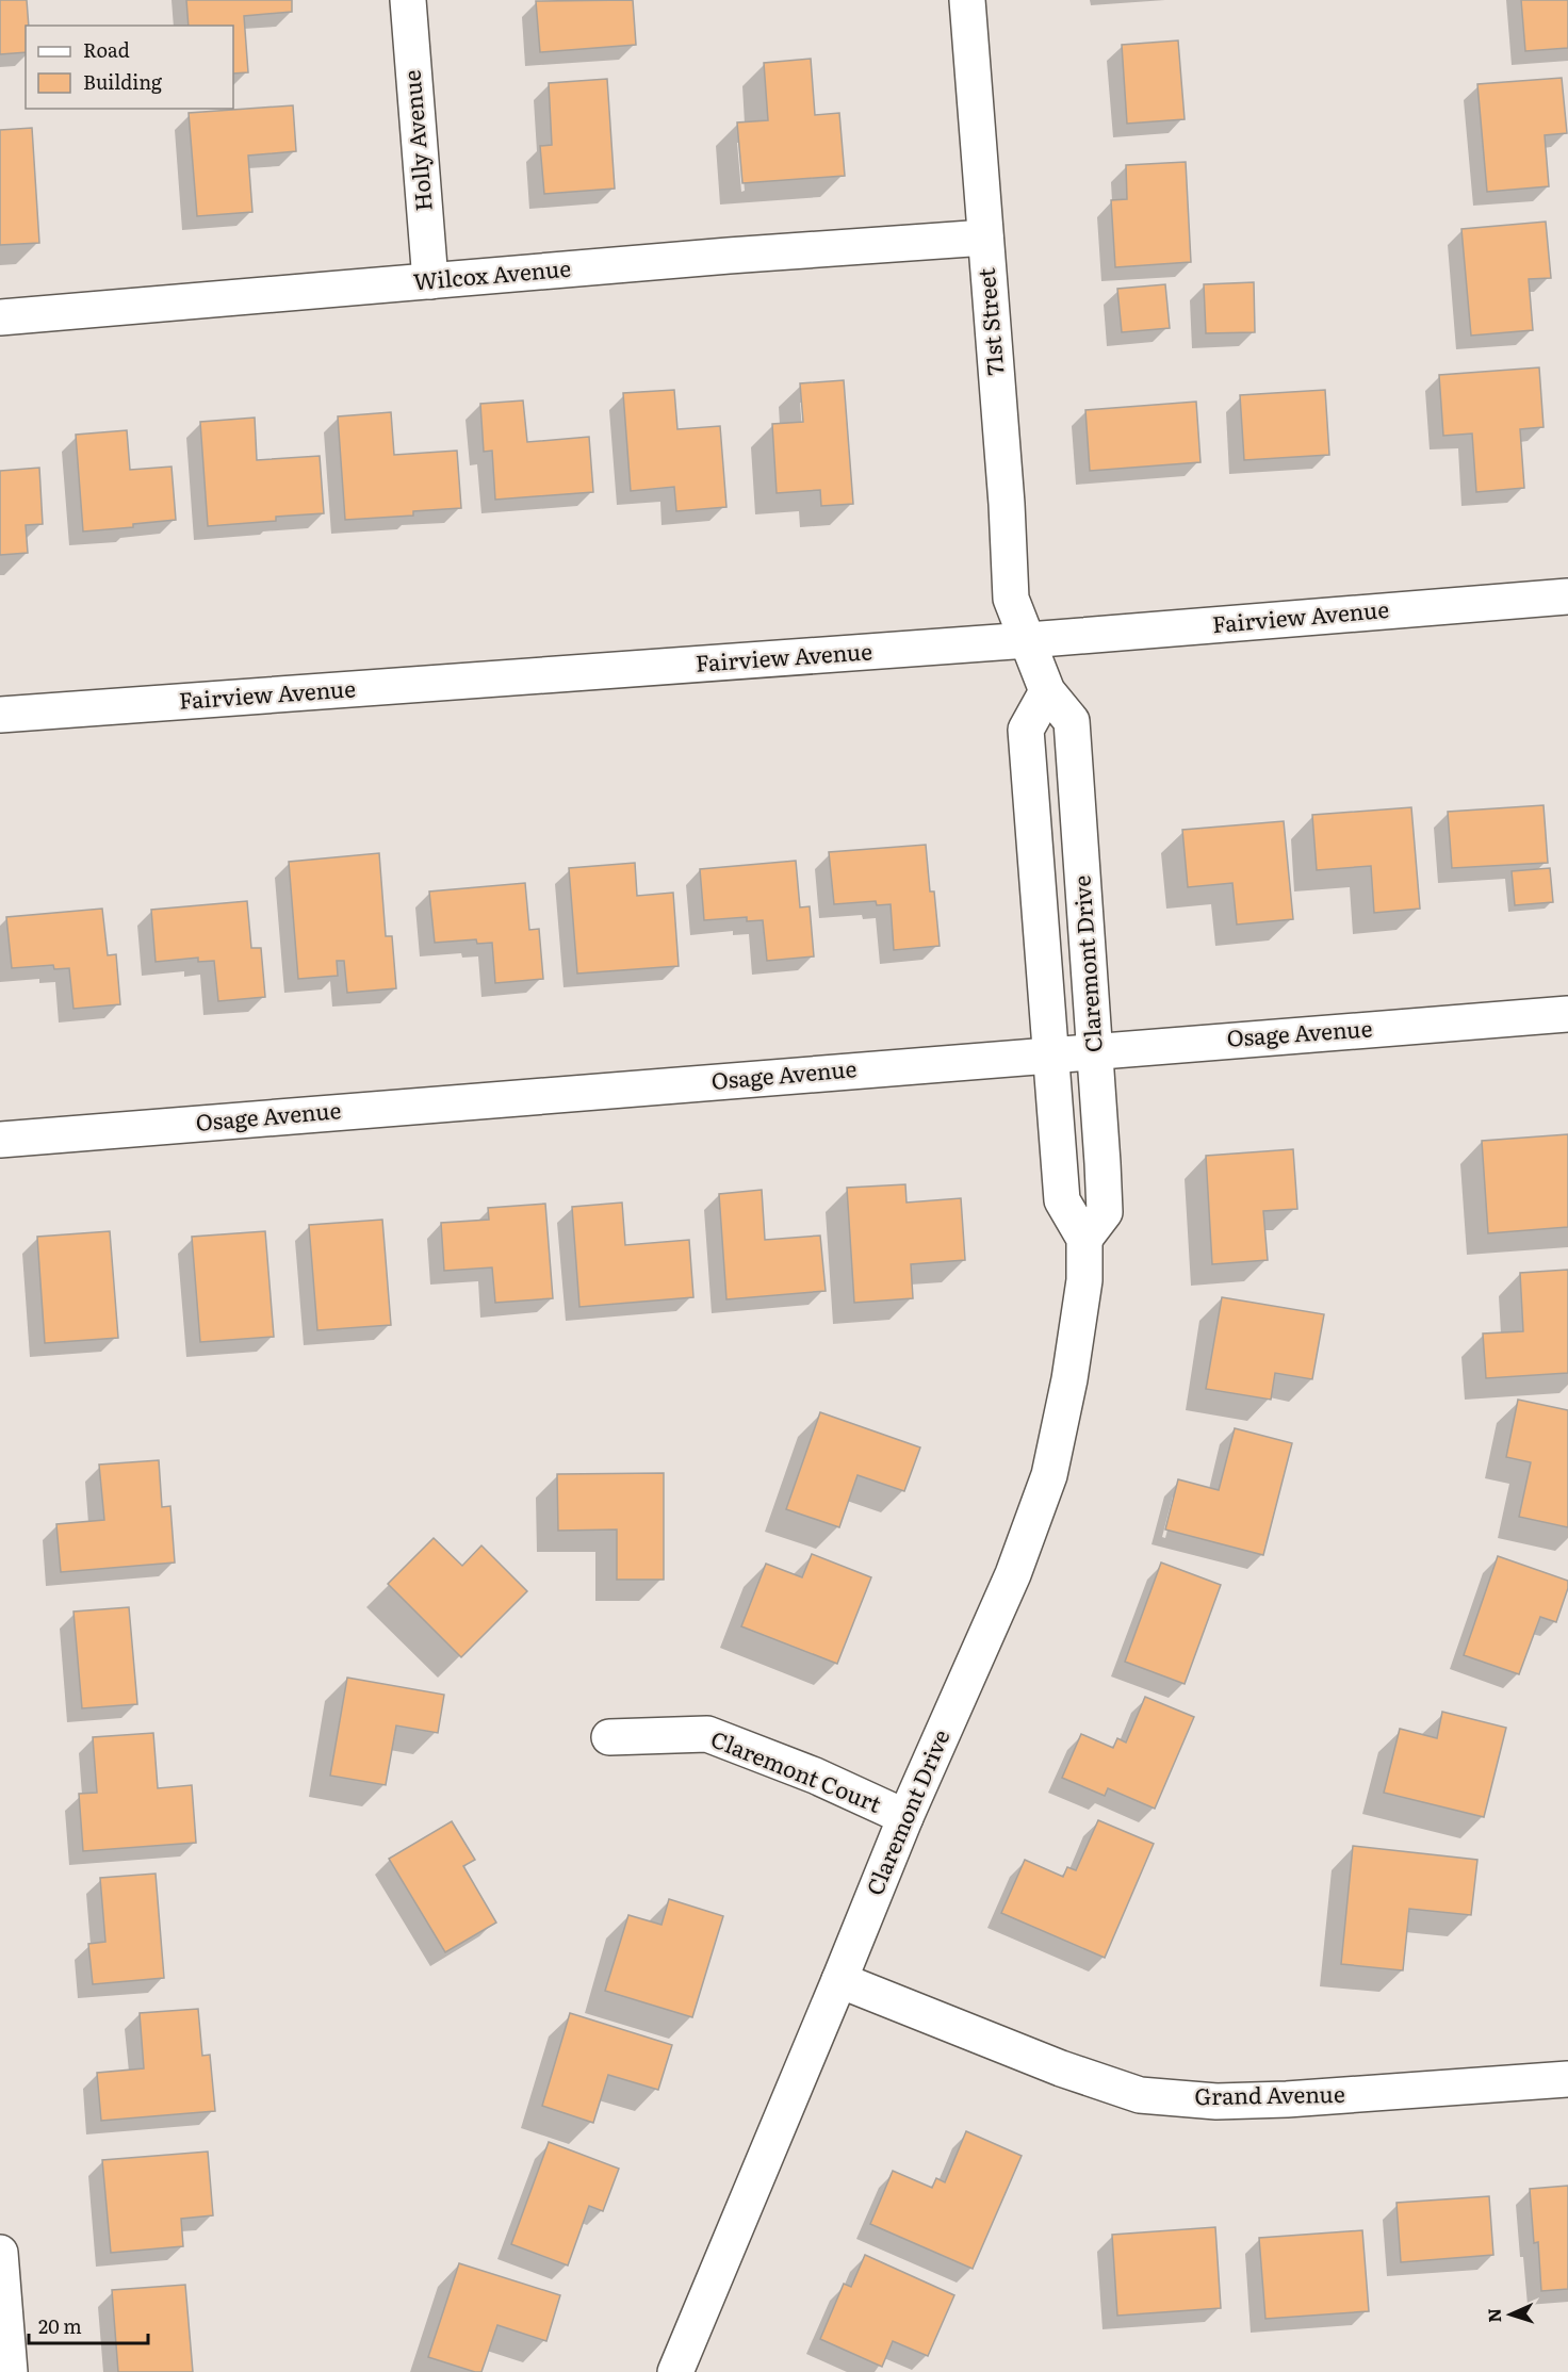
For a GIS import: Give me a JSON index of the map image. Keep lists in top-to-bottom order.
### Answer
{
  "streets": {
    "street": [
      "Holly Avenue",
      "Wilcox Avenue",
      "71st Street",
      "Fairview Avenue",
      "Claremont Drive",
      "Osage Avenue",
      "Claremont Court",
      "Grand Avenue"
    ]
  },
  "crossings": [
    ["Holly Avenue", "Wilcox Avenue"],
    ["Wilcox Avenue", "71st Street"],
    ["71st Street", "Fairview Avenue"],
    ["71st Street", "Claremont Drive"],
    ["Fairview Avenue", "Claremont Drive"],
    ["Claremont Drive", "Osage Avenue"],
    ["Claremont Drive", "Claremont Court"],
    ["Claremont Drive", "Grand Avenue"]
  ],
  "legend": ["Road", "Building"],
  "scale_bar": "20 m",
  "north": "left"
}
